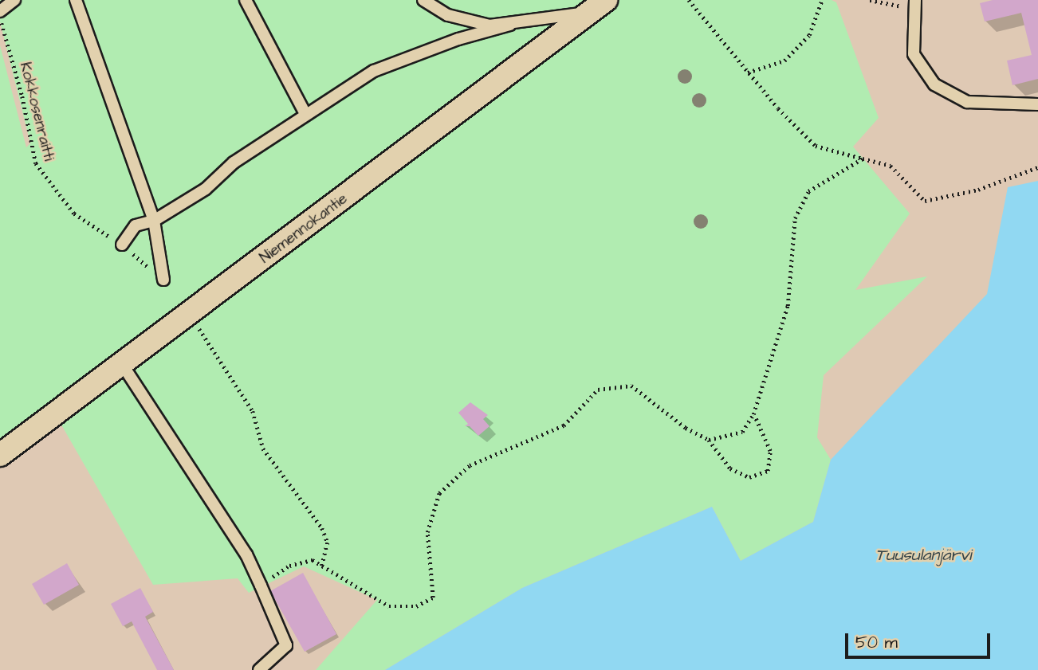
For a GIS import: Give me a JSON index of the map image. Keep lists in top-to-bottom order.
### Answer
{
  "streets": {
    "street": ["Niemennokantie"],
    "path": ["Kokkosenraitti"]
  },
  "water": ["Tuusulanjärvi"],
  "scale_bar": "50 m"
}
